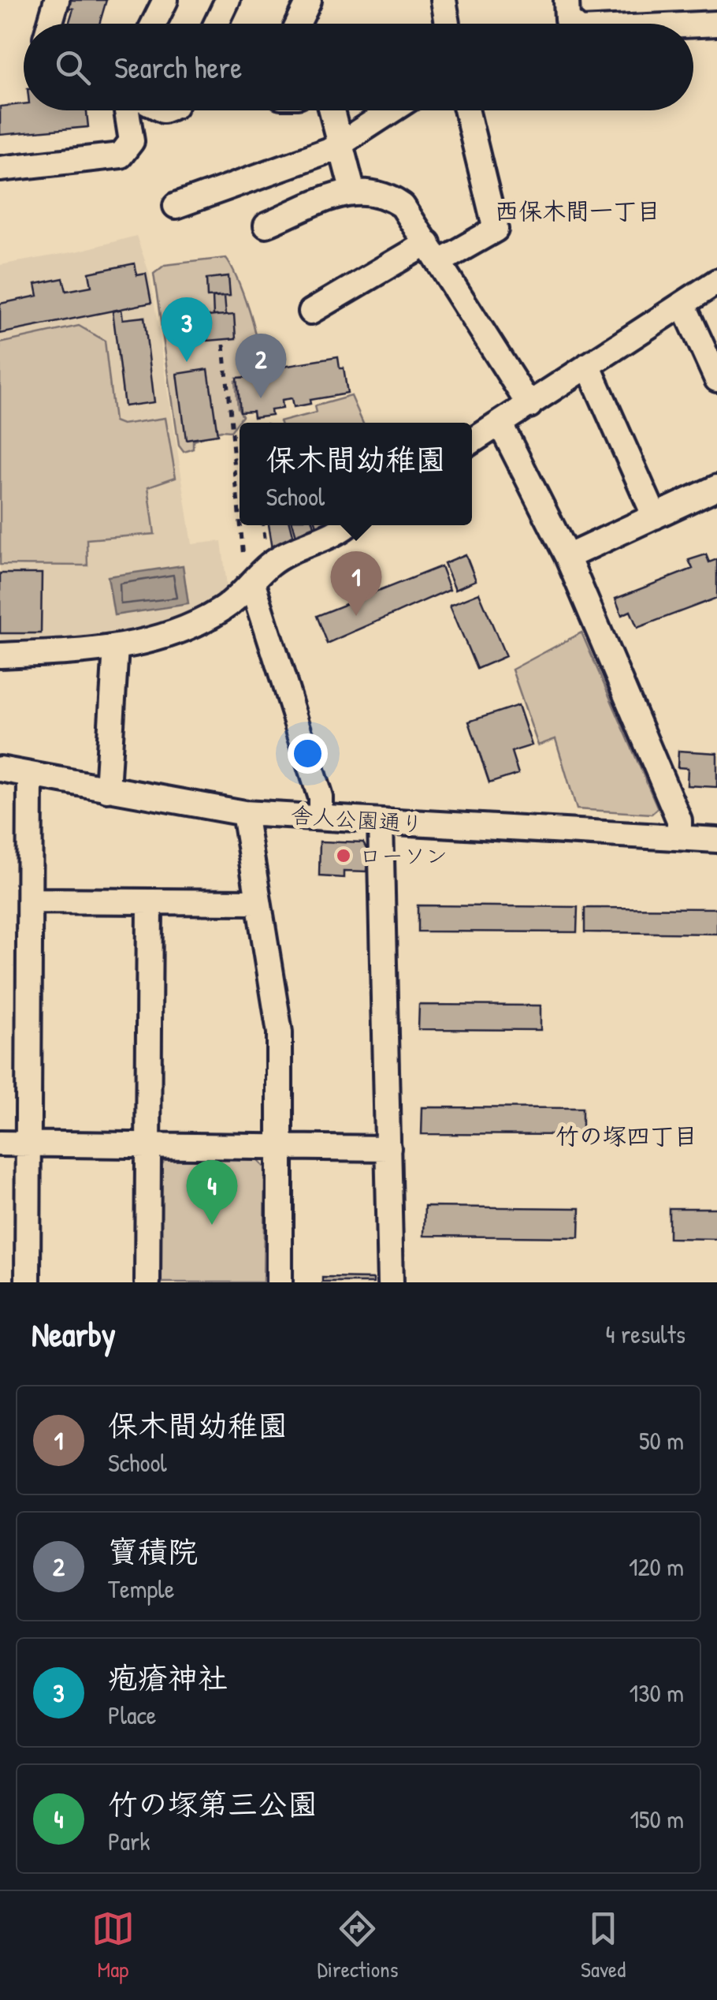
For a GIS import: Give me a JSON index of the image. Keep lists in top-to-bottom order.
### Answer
{
  "streets": {
    "street": ["舎人公園通り"]
  },
  "districts": ["西保木間一丁目", "竹の塚四丁目"],
  "places": ["ローソン"],
  "page": {
    "search": "Search here",
    "pins": [
      "3",
      "2",
      "1",
      "4"
    ],
    "popup": ["保木間幼稚園", "School"],
    "heading": ["Nearby", "4 results"],
    "list": [
      {
        "mark": "1",
        "name": "保木間幼稚園",
        "note": "School",
        "value": "50 m"
      },
      {
        "mark": "2",
        "name": "寶積院",
        "note": "Temple",
        "value": "120 m"
      },
      {
        "mark": "3",
        "name": "疱瘡神社",
        "note": "Place",
        "value": "130 m"
      },
      {
        "mark": "4",
        "name": "竹の塚第三公園",
        "note": "Park",
        "value": "150 m"
      }
    ],
    "nav": ["Map", "Directions", "Saved"]
  }
}
